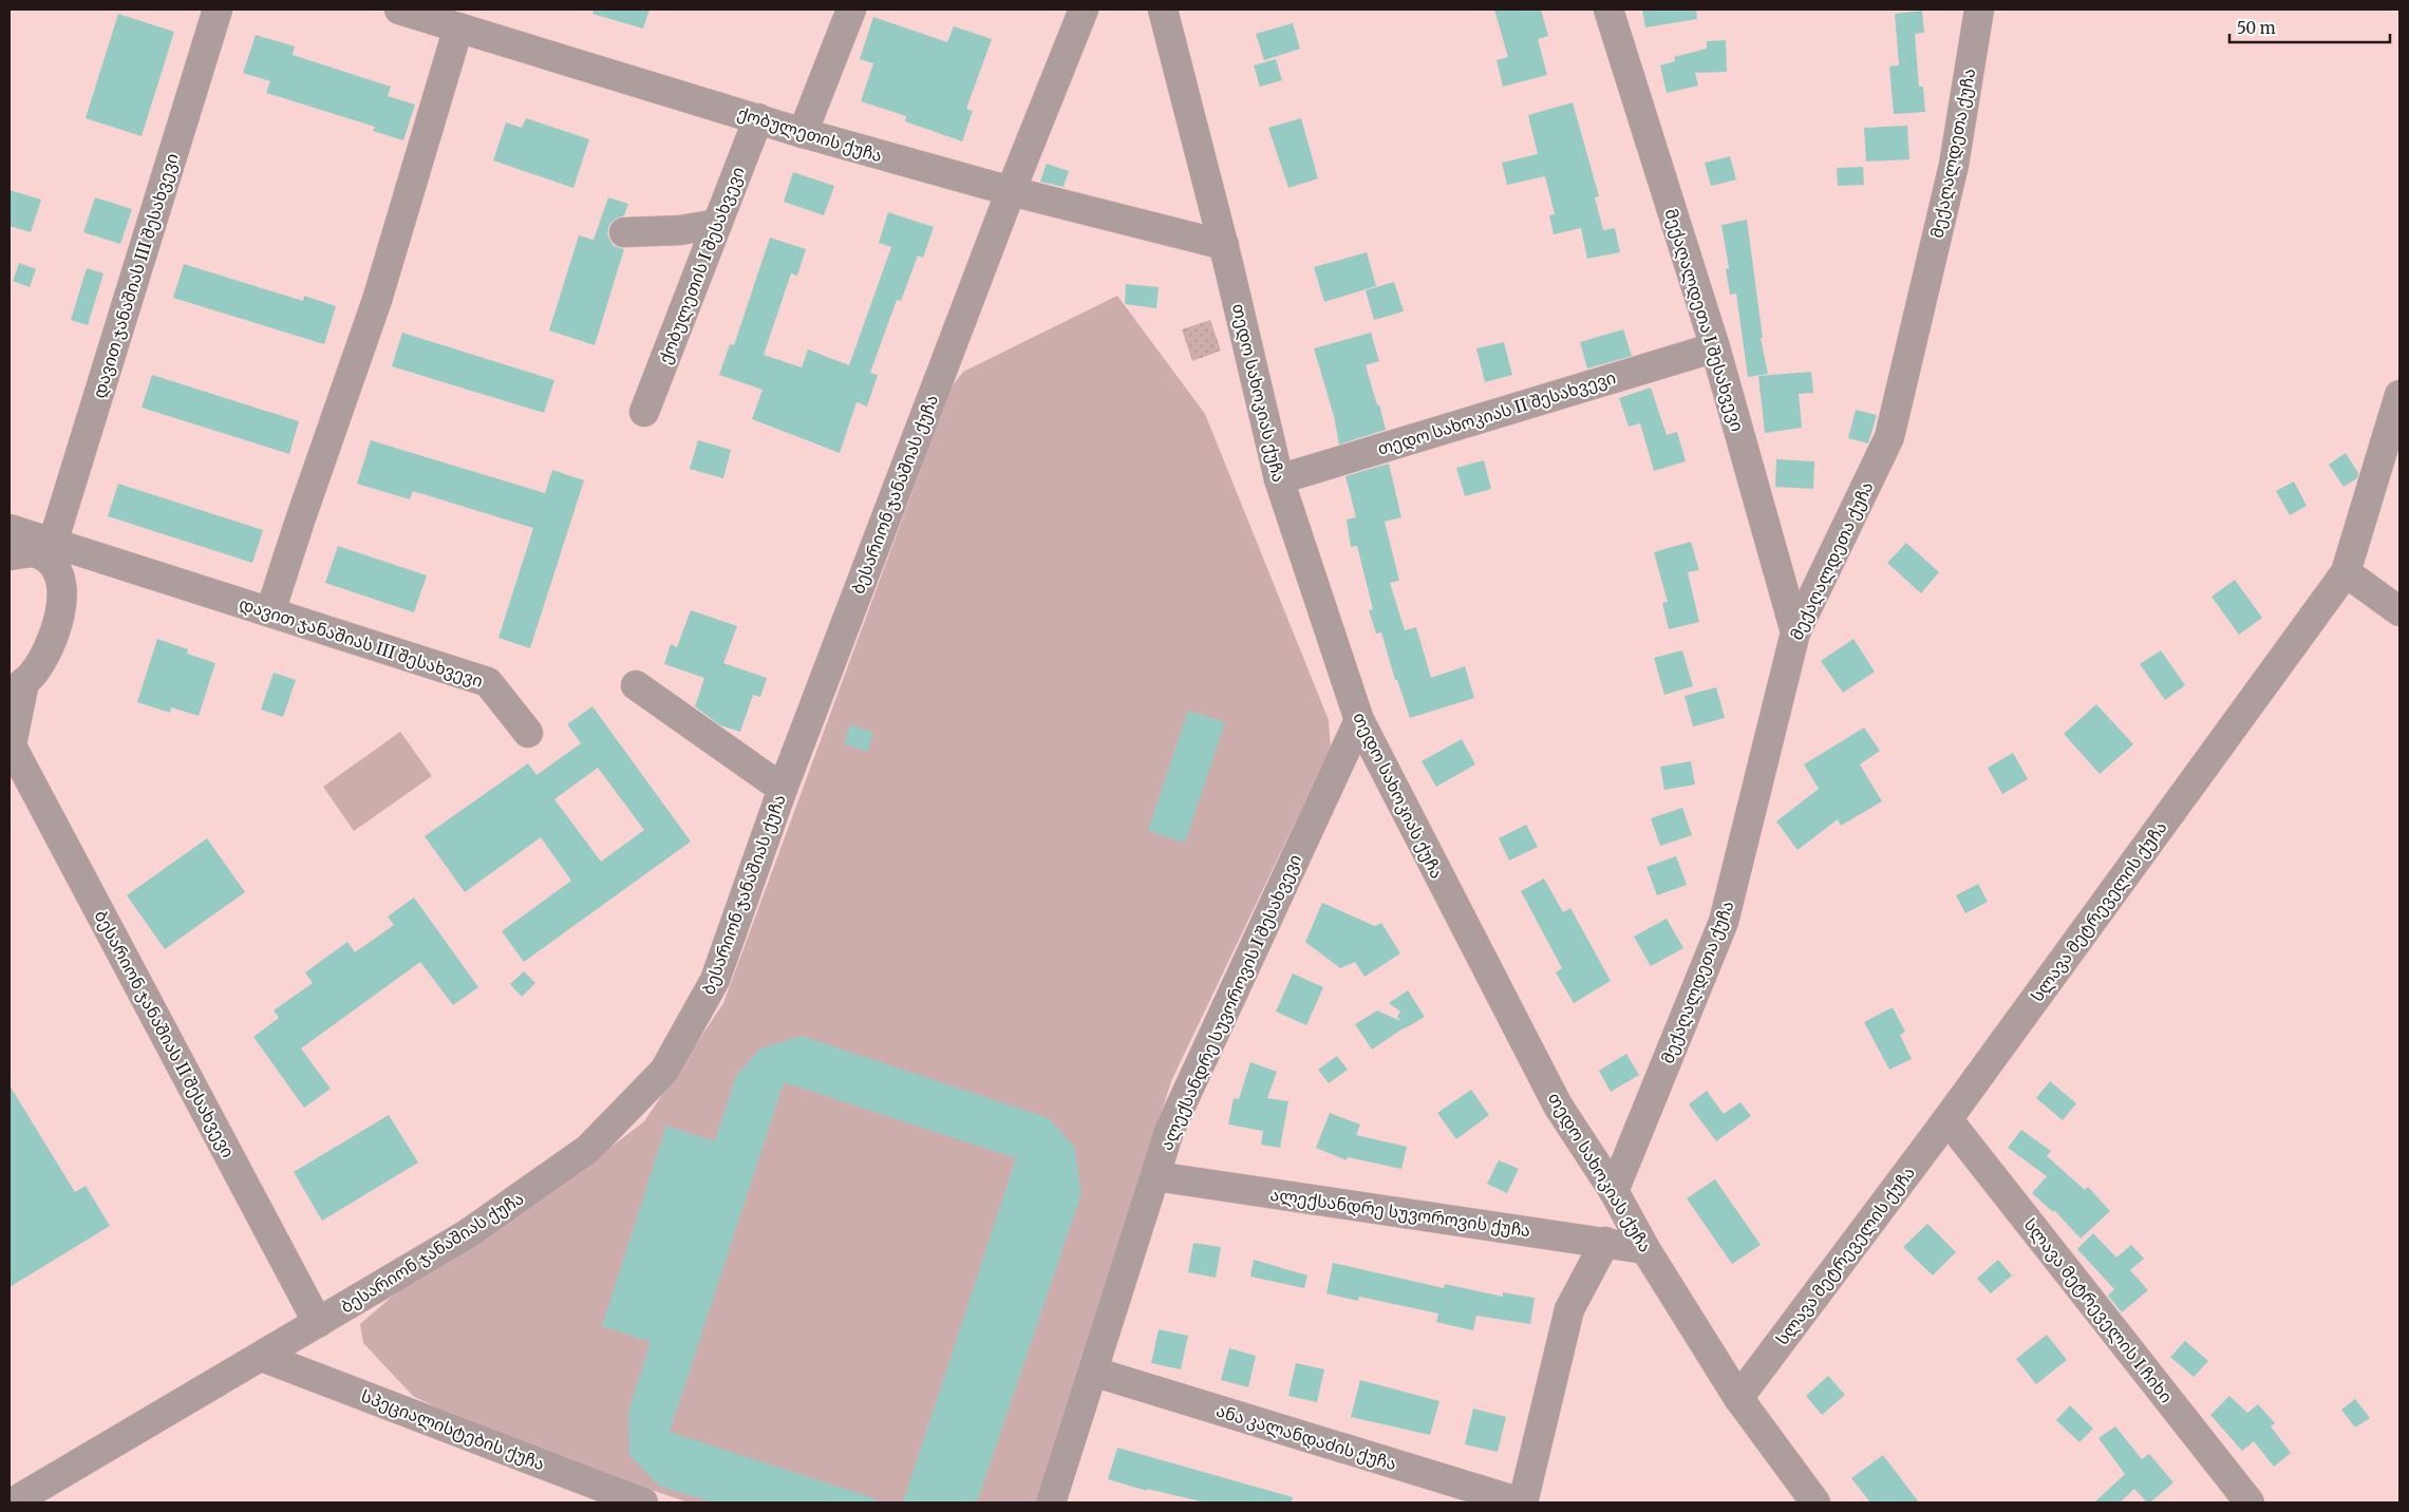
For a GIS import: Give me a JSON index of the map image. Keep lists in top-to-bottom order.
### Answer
{
  "streets": {
    "street": [
      "ქობულეთის ქუჩა",
      "მექაღალდეთა ქუჩა",
      "ქობულეთის I შესახვევი",
      "დავით ჯანაშიას III შესახვევი",
      "მექაღალდეთა I შესახვევი",
      "თედო სახოკიას ქუჩა",
      "თედო სახოკიას II შესახვევი",
      "ბესარიონ ჯანაშიას ქუჩა",
      "სლავა მეტრეველის ქუჩა",
      "ალექსანდრე სუვოროვის I შესახვევი",
      "ბესარიონ ჯანაშიას II შესახვევი",
      "ალექსანდრე სუვოროვის ქუჩა",
      "სლავა მეტრეველის I ჩიხი",
      "სპეციალისტების ქუჩა",
      "ანა კალანდაძის ქუჩა"
    ]
  },
  "crossings": [
    ["ქობულეთის ქუჩა", "ქობულეთის I შესახვევი"],
    ["ქობულეთის ქუჩა", "თედო სახოკიას ქუჩა"],
    ["ქობულეთის ქუჩა", "ბესარიონ ჯანაშიას ქუჩა"],
    ["მექაღალდეთა ქუჩა", "მექაღალდეთა I შესახვევი"],
    ["მექაღალდეთა ქუჩა", "თედო სახოკიას ქუჩა"],
    ["მექაღალდეთა I შესახვევი", "თედო სახოკიას II შესახვევი"],
    ["თედო სახოკიას ქუჩა", "თედო სახოკიას II შესახვევი"],
    ["თედო სახოკიას ქუჩა", "სლავა მეტრეველის ქუჩა"],
    ["თედო სახოკიას ქუჩა", "ალექსანდრე სუვოროვის I შესახვევი"],
    ["თედო სახოკიას ქუჩა", "ალექსანდრე სუვოროვის ქუჩა"],
    ["ბესარიონ ჯანაშიას ქუჩა", "ბესარიონ ჯანაშიას II შესახვევი"],
    ["ბესარიონ ჯანაშიას ქუჩა", "სპეციალისტების ქუჩა"],
    ["სლავა მეტრეველის ქუჩა", "სლავა მეტრეველის I ჩიხი"],
    ["ალექსანდრე სუვოროვის I შესახვევი", "ალექსანდრე სუვოროვის ქუჩა"],
    ["ალექსანდრე სუვოროვის I შესახვევი", "ანა კალანდაძის ქუჩა"]
  ],
  "scale_bar": "50 m"
}
